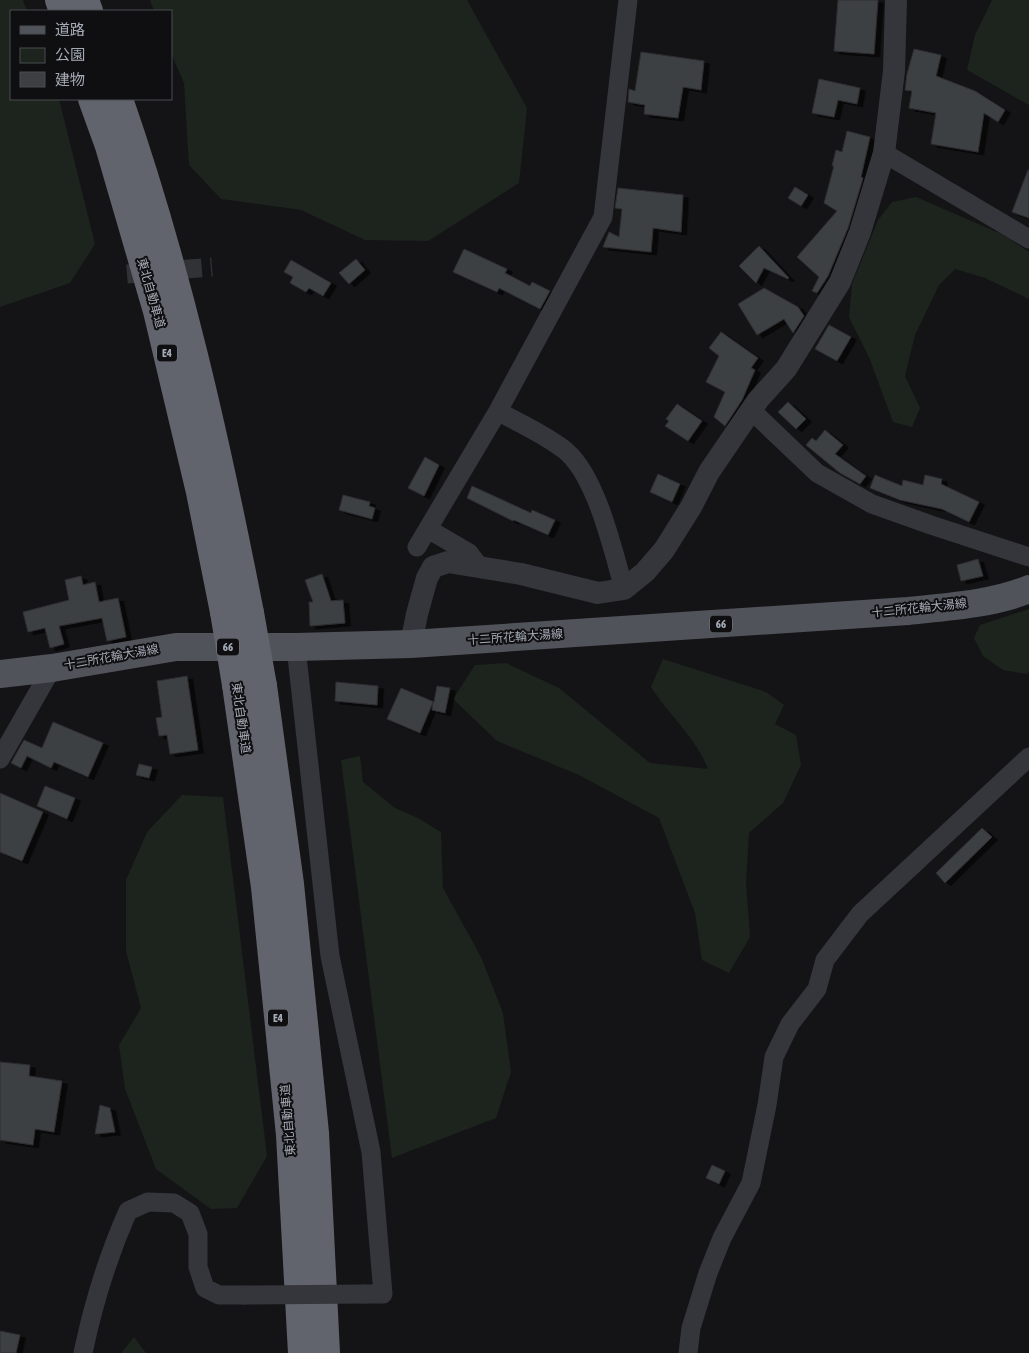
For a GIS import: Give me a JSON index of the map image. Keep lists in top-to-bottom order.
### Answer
{
  "streets": {
    "highway": ["東北自動車道", "E4"],
    "main road": ["十二所花輪大湯線", "66"]
  },
  "legend": ["道路", "公園", "建物"]
}
